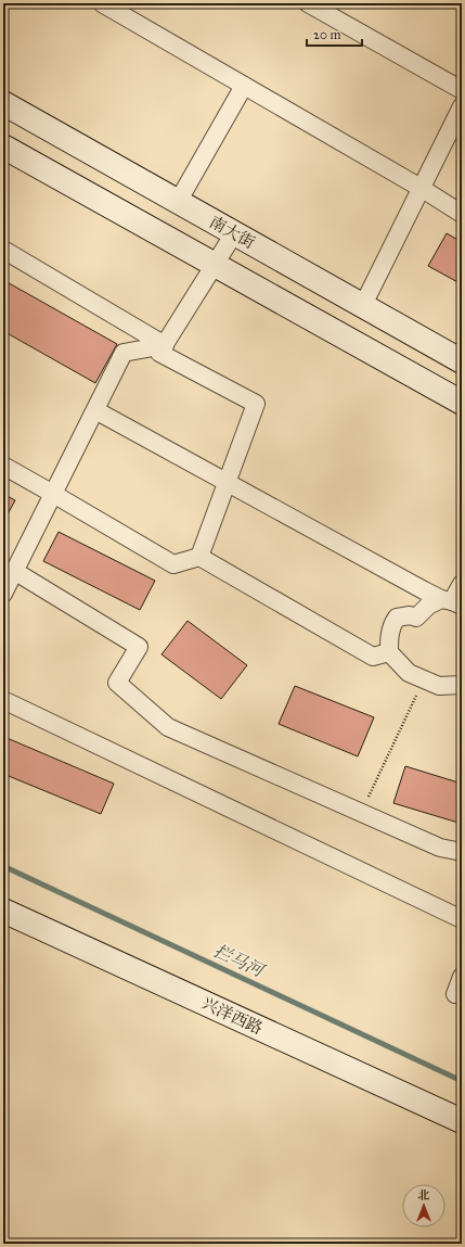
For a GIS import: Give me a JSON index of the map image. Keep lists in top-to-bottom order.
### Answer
{
  "streets": {
    "main road": ["南大街", "兴洋西路"]
  },
  "water": ["拦马河"],
  "scale_bar": "20 m",
  "north": "top"
}
